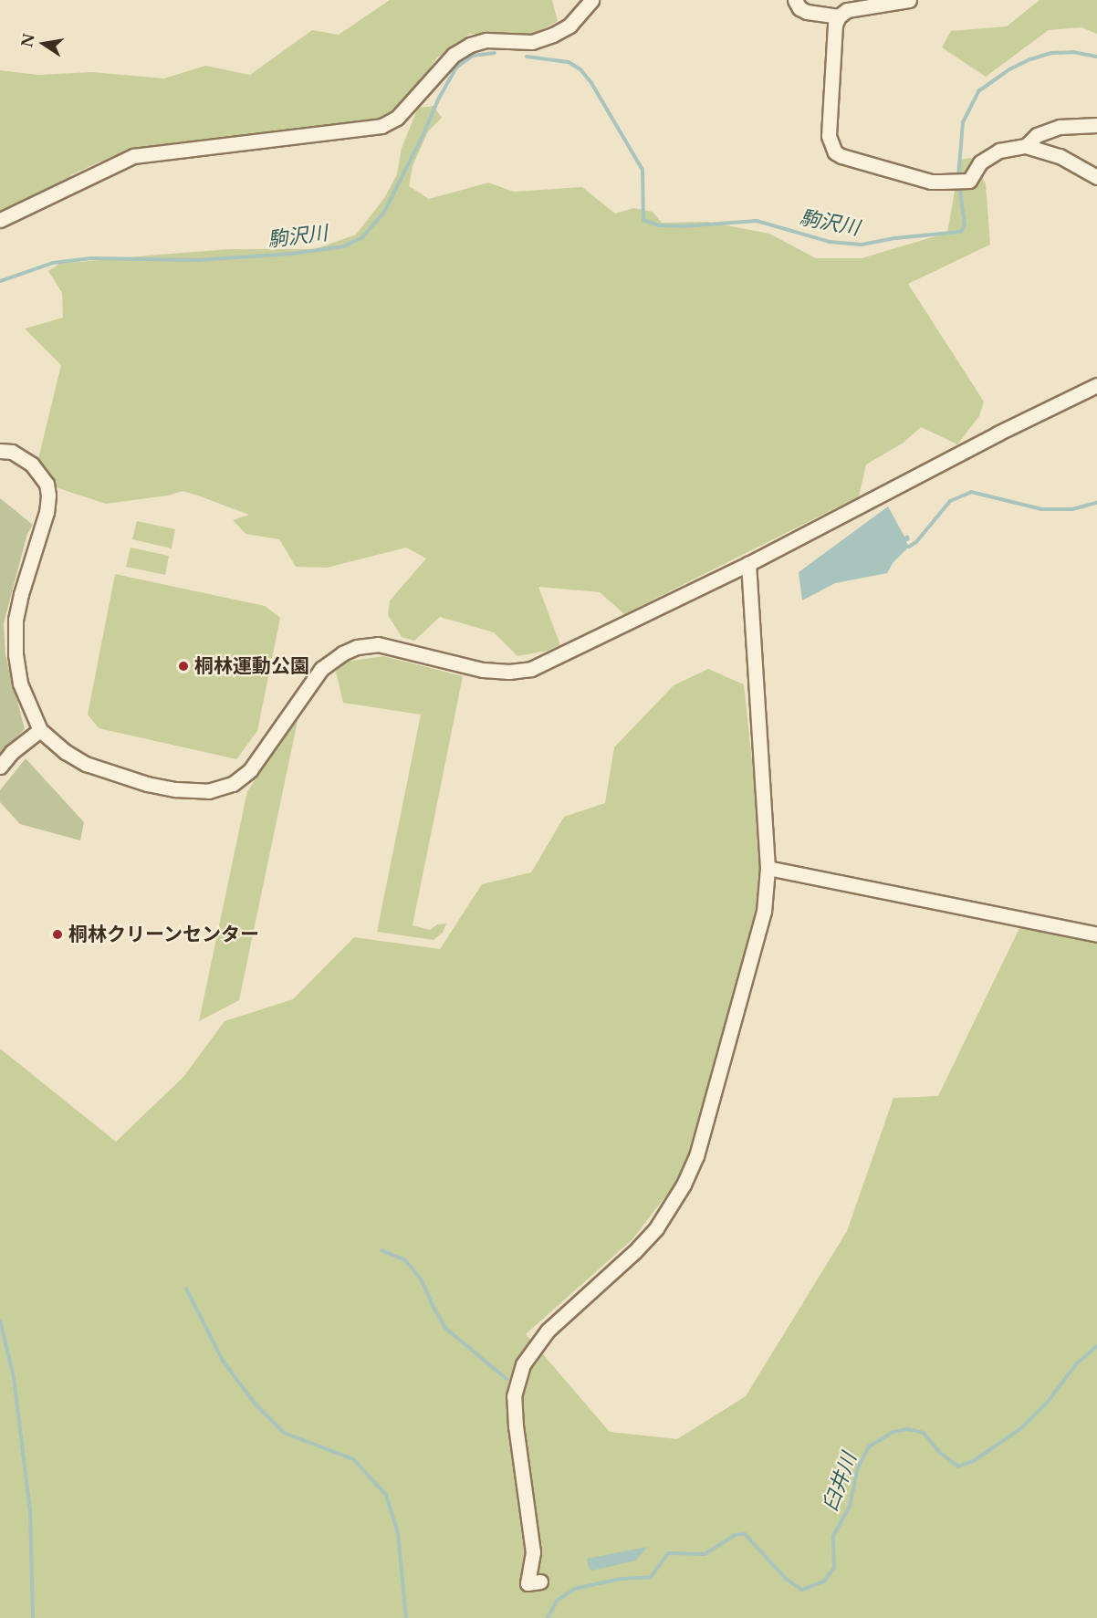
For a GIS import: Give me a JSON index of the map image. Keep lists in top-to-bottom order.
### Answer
{
  "water": ["駒沢川", "臼井川"],
  "places": ["桐林運動公園", "桐林クリーンセンター"],
  "north": "left"
}
